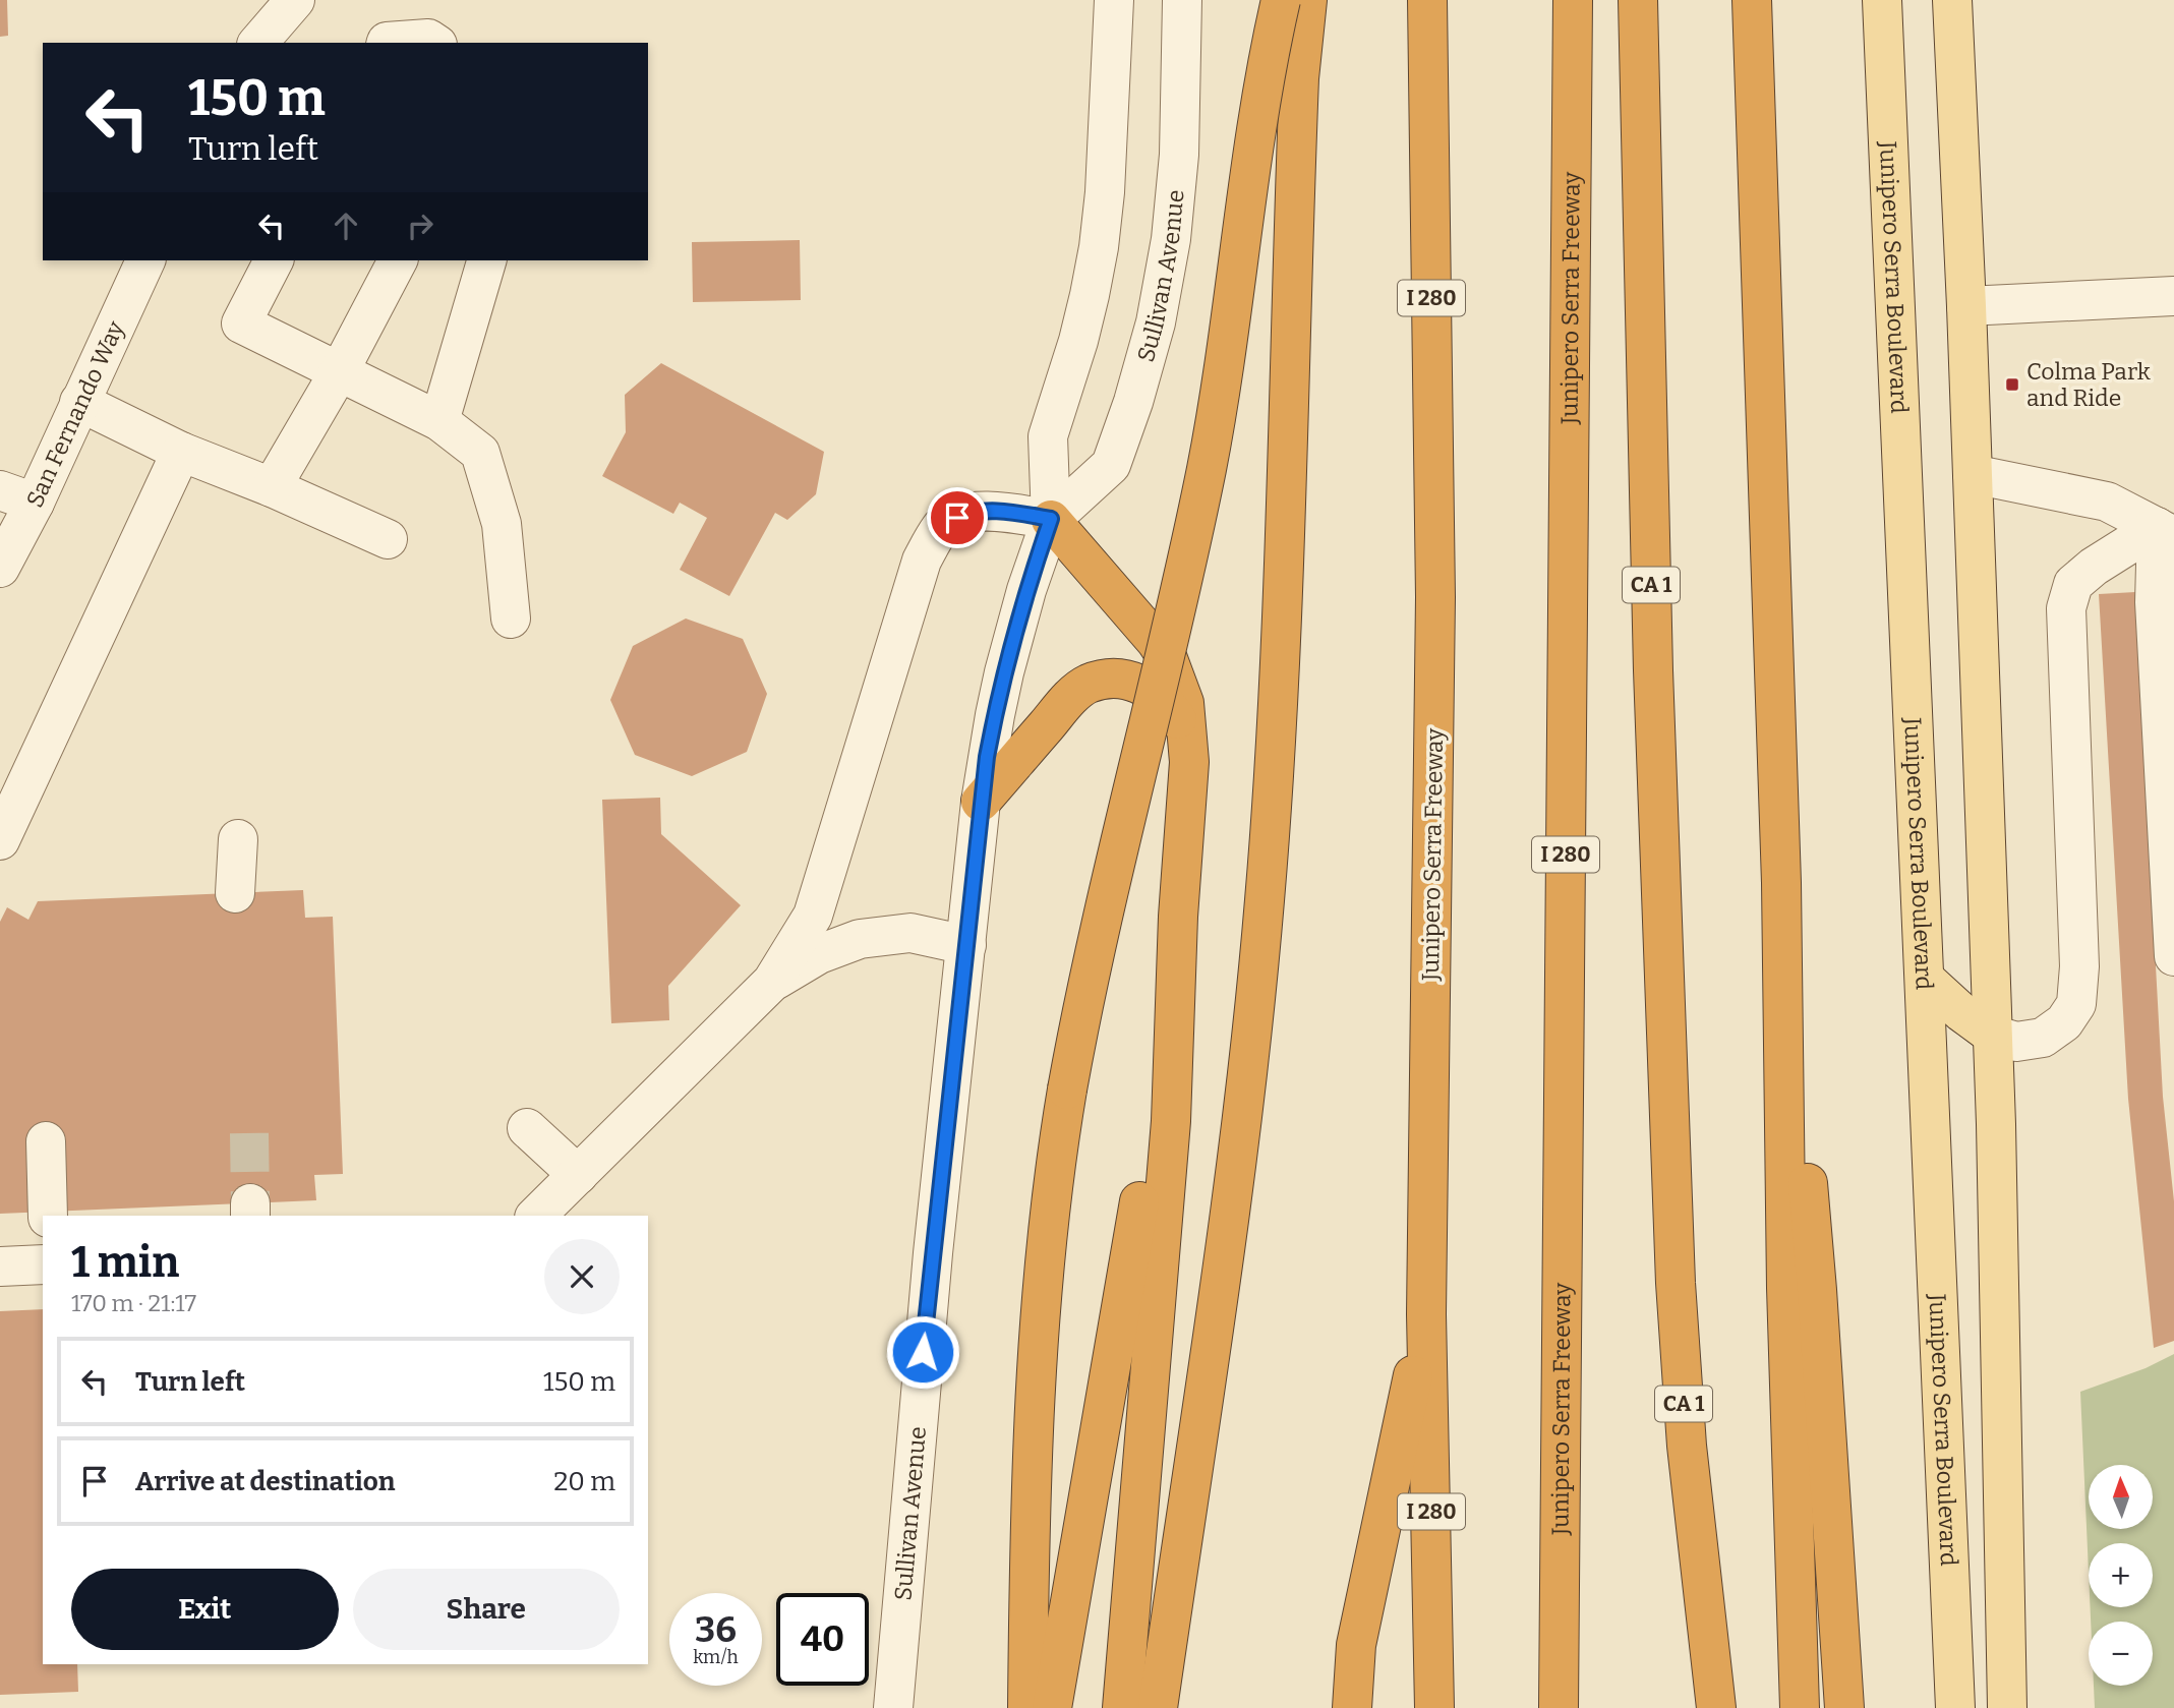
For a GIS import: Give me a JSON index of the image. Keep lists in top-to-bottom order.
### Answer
{
  "streets": {
    "highway": ["I 280", "Junipero Serra Freeway", "CA 1"],
    "main road": ["Junipero Serra Boulevard"],
    "street": ["Sullivan Avenue", "San Fernando Way"]
  },
  "places": {
    "transit": ["Colma Park and Ride"]
  },
  "north": "top",
  "page": {
    "turn": ["150 m", "Turn left"],
    "heading": ["1 min", "170 m · 21:17"],
    "list": [
      {
        "name": "Turn left",
        "value": "150 m"
      },
      {
        "name": "Arrive at destination",
        "value": "20 m"
      }
    ],
    "map_buttons": ["+", "−"],
    "buttons": ["Exit", "Share"],
    "speed": "36 km/h",
    "limit": "40"
  }
}
